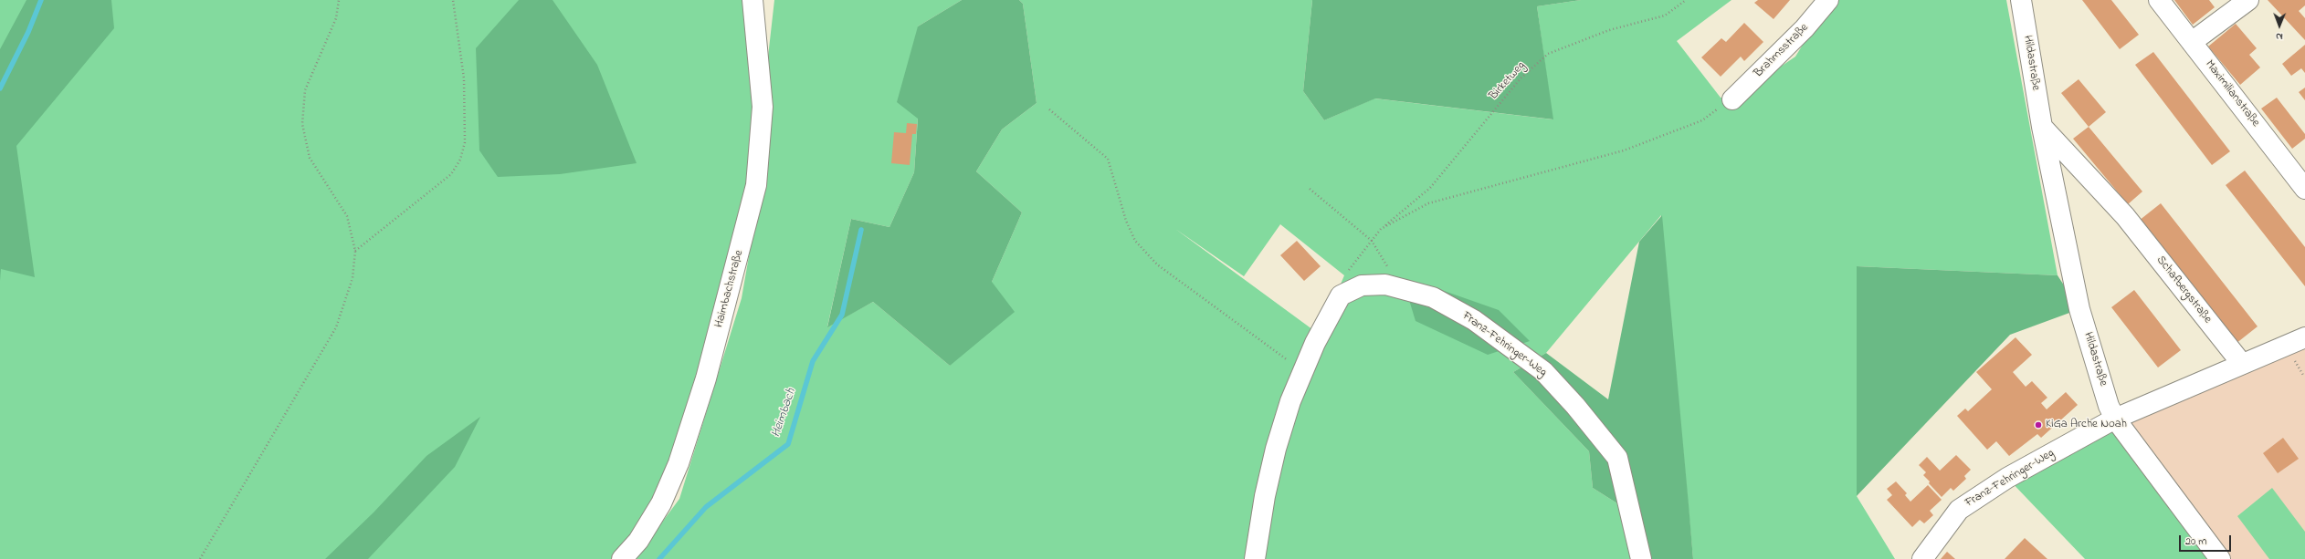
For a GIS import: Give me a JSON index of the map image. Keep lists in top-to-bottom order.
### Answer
{
  "streets": {
    "street": [
      "Brahmsstraße",
      "Hildastraße",
      "Maximilianstraße",
      "Haimbachstraße",
      "Schafbergstraße",
      "Franz-Fehringer-Weg"
    ],
    "path": ["Birketweg"]
  },
  "crossings": [
    ["Hildastraße", "Schafbergstraße"],
    ["Hildastraße", "Franz-Fehringer-Weg"]
  ],
  "water": ["Heimbach"],
  "places": ["KiGa Arche Noah"],
  "scale_bar": "20 m",
  "north": "bottom"
}
